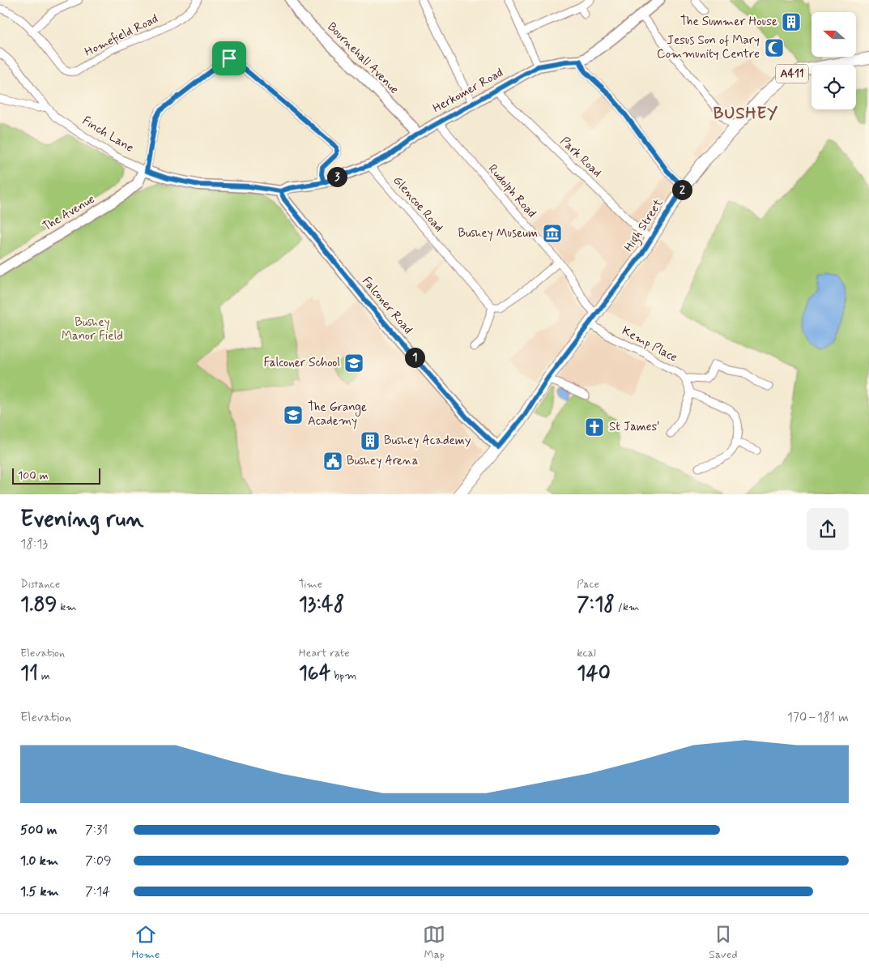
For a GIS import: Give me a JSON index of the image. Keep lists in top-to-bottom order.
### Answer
{
  "streets": {
    "main road": ["A411", "High Street"],
    "street": [
      "Homefield Road",
      "Bournehall Avenue",
      "Herkomer Road",
      "Finch Lane",
      "Park Road",
      "Rudolph Road",
      "Glencoe Road",
      "The Avenue",
      "Falconer Road",
      "Kemp Place"
    ]
  },
  "crossings": [
    ["Bournehall Avenue", "Herkomer Road"],
    ["A411", "High Street"],
    ["A411", "Falconer Road"],
    ["Herkomer Road", "Finch Lane"],
    ["Herkomer Road", "Park Road"],
    ["Herkomer Road", "Rudolph Road"],
    ["Herkomer Road", "Glencoe Road"],
    ["Herkomer Road", "Falconer Road"],
    ["Finch Lane", "The Avenue"],
    ["Finch Lane", "Falconer Road"],
    ["Park Road", "High Street"],
    ["Rudolph Road", "High Street"],
    ["Rudolph Road", "Kemp Place"],
    ["High Street", "Falconer Road"],
    ["High Street", "Kemp Place"]
  ],
  "districts": ["BUSHEY"],
  "parks": ["Bushey Manor Field"],
  "places": {
    "building": ["The Summer House", "Bushey Academy"],
    "mosque": ["Jesus Son of Mary Community Centre"],
    "museum": ["Bushey Museum"],
    "school or university": ["Falconer School", "The Grange Academy"],
    "church": ["St James'"],
    "public building": ["Bushey Arena"]
  },
  "scale_bar": "100 m",
  "north": "left",
  "page": {
    "pins": ["3", "2", "1"],
    "scale": "100 m",
    "heading": ["Evening run", "18:13"],
    "stats": [
      ["Distance", "1.89 km"],
      ["Time", "13:48"],
      ["Pace", "7:18 /km"],
      ["Elevation", "11 m"],
      ["Heart rate", "164 bpm"],
      ["kcal", "140"]
    ],
    "chart": ["Elevation", "170–181 m"],
    "list": [
      {
        "name": "500 m",
        "note": "7:31"
      },
      {
        "name": "1.0 km",
        "note": "7:09"
      },
      {
        "name": "1.5 km",
        "note": "7:14"
      }
    ],
    "tabs": ["Home", "Map", "Saved"]
  }
}
